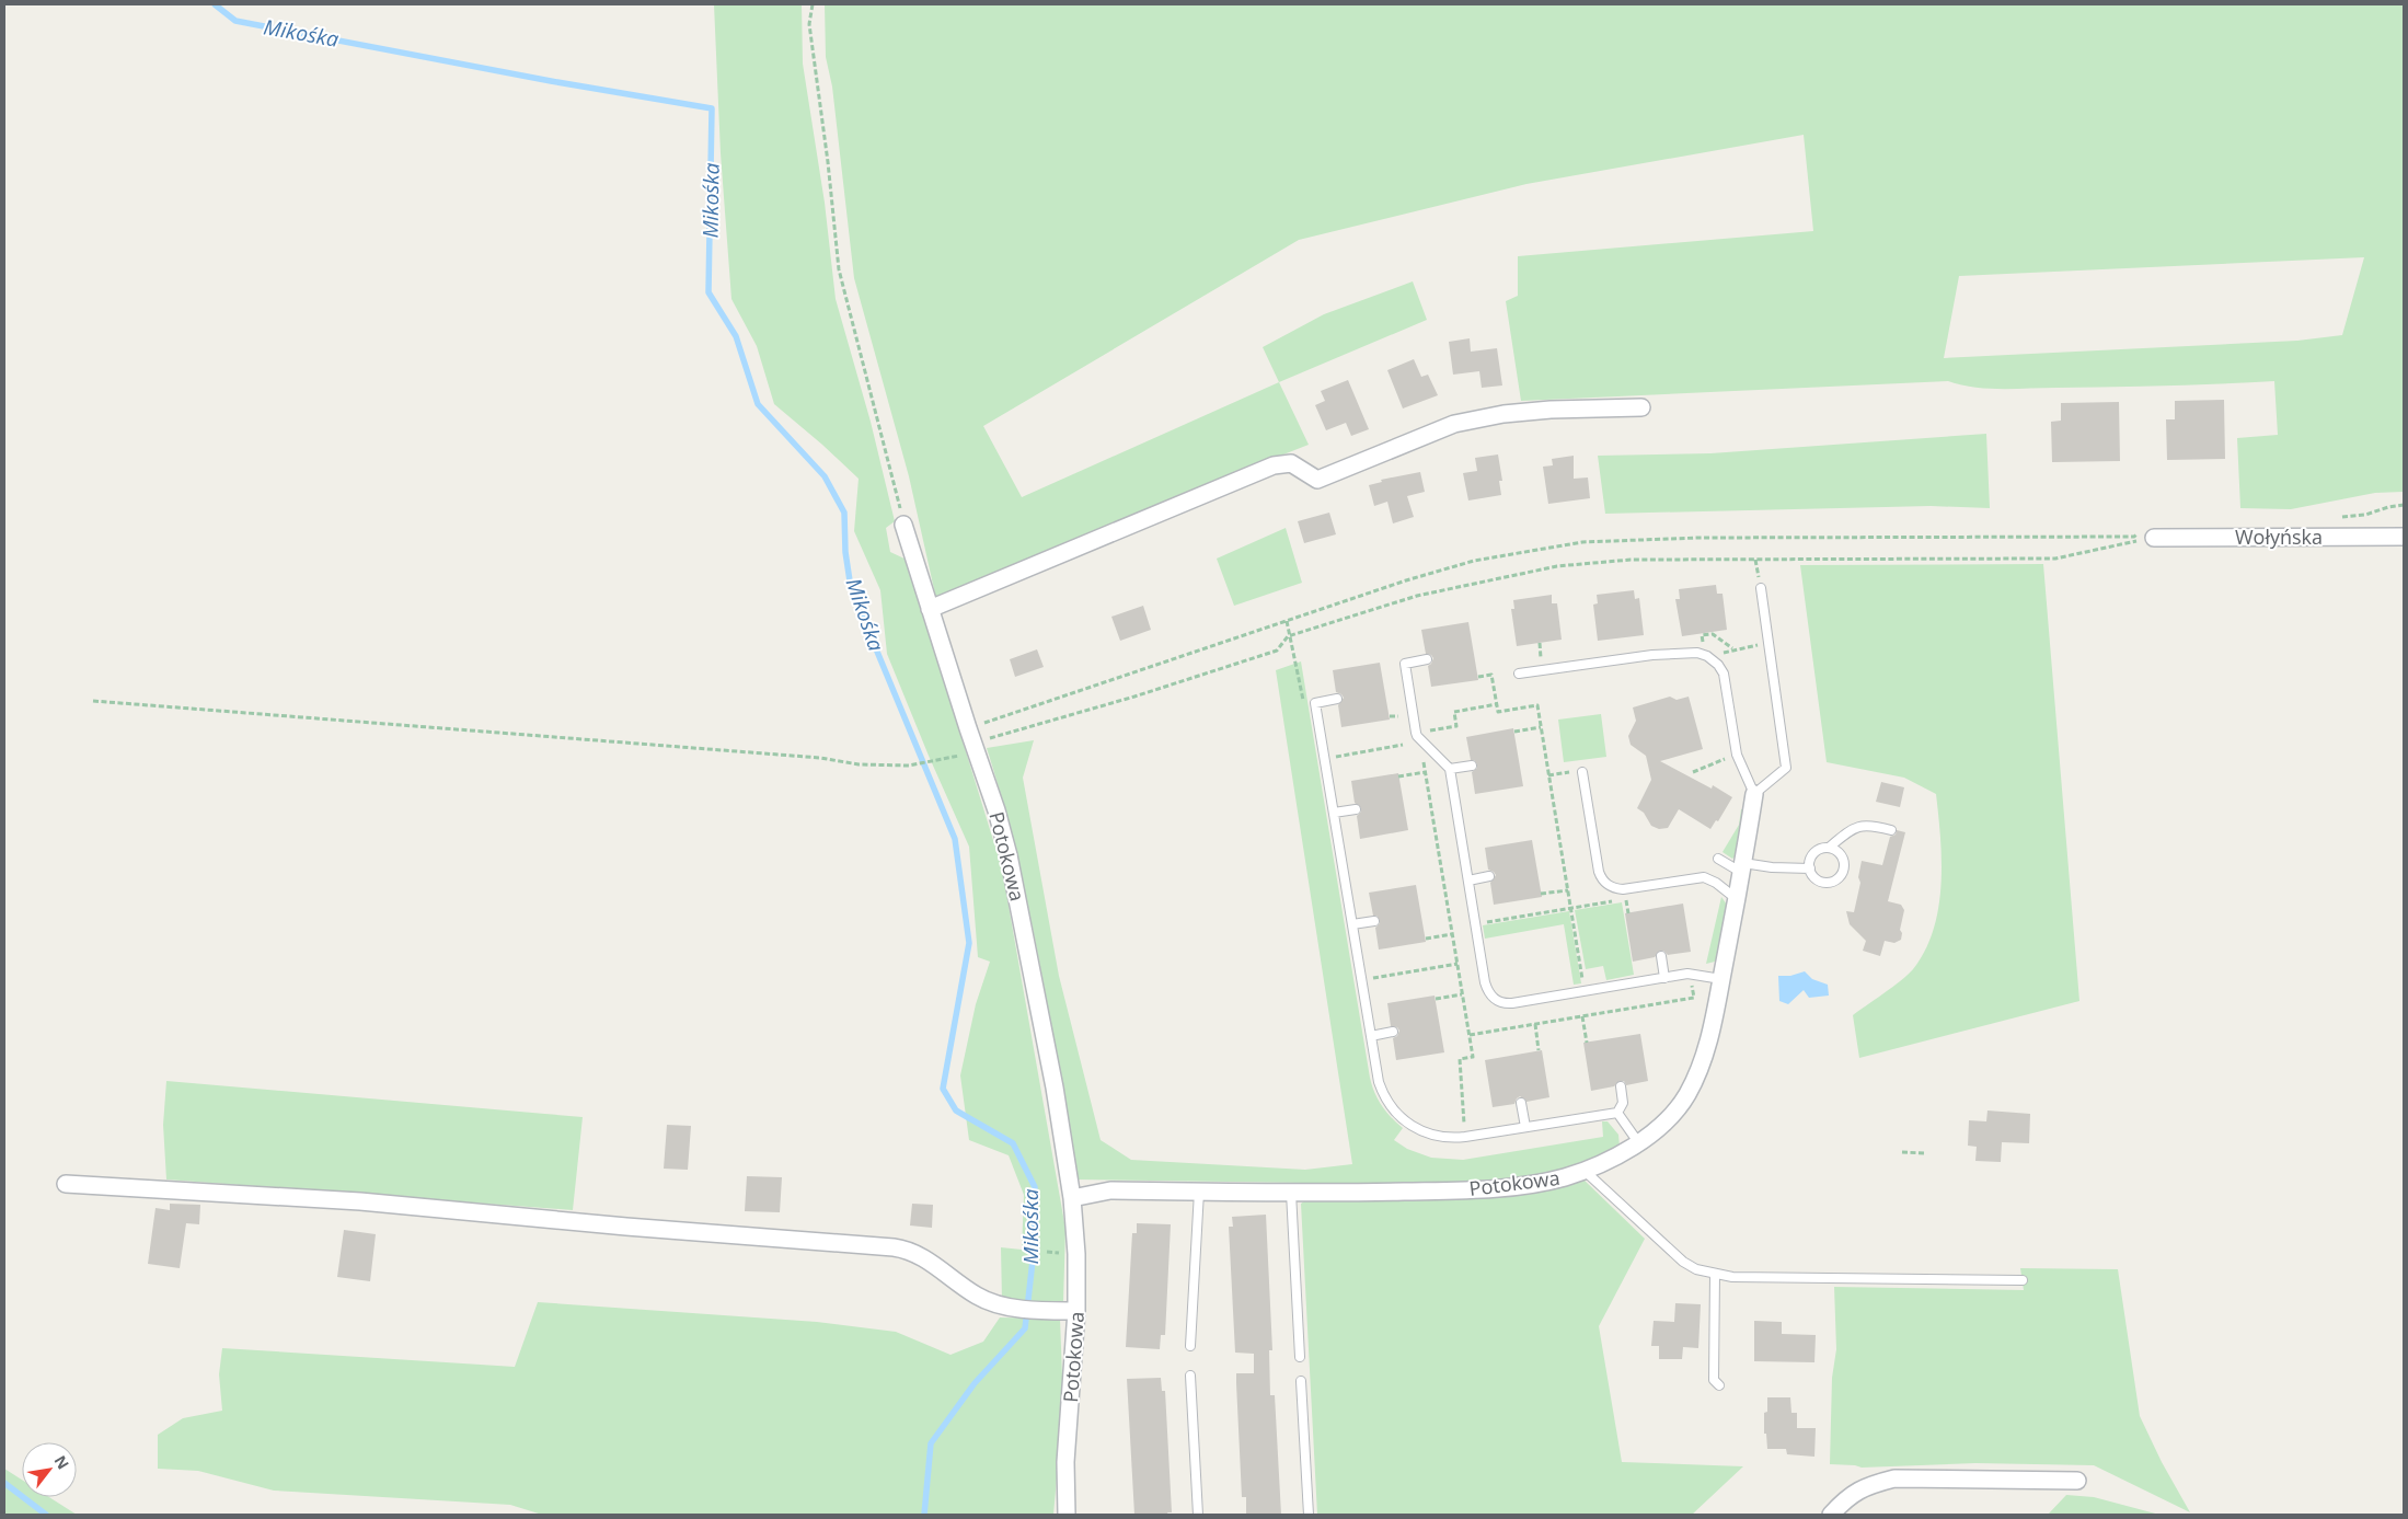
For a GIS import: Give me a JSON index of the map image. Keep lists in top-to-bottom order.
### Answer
{
  "streets": {
    "street": ["Wołyńska", "Potokowa"]
  },
  "water": ["Mikośka"],
  "north": "top right"
}
